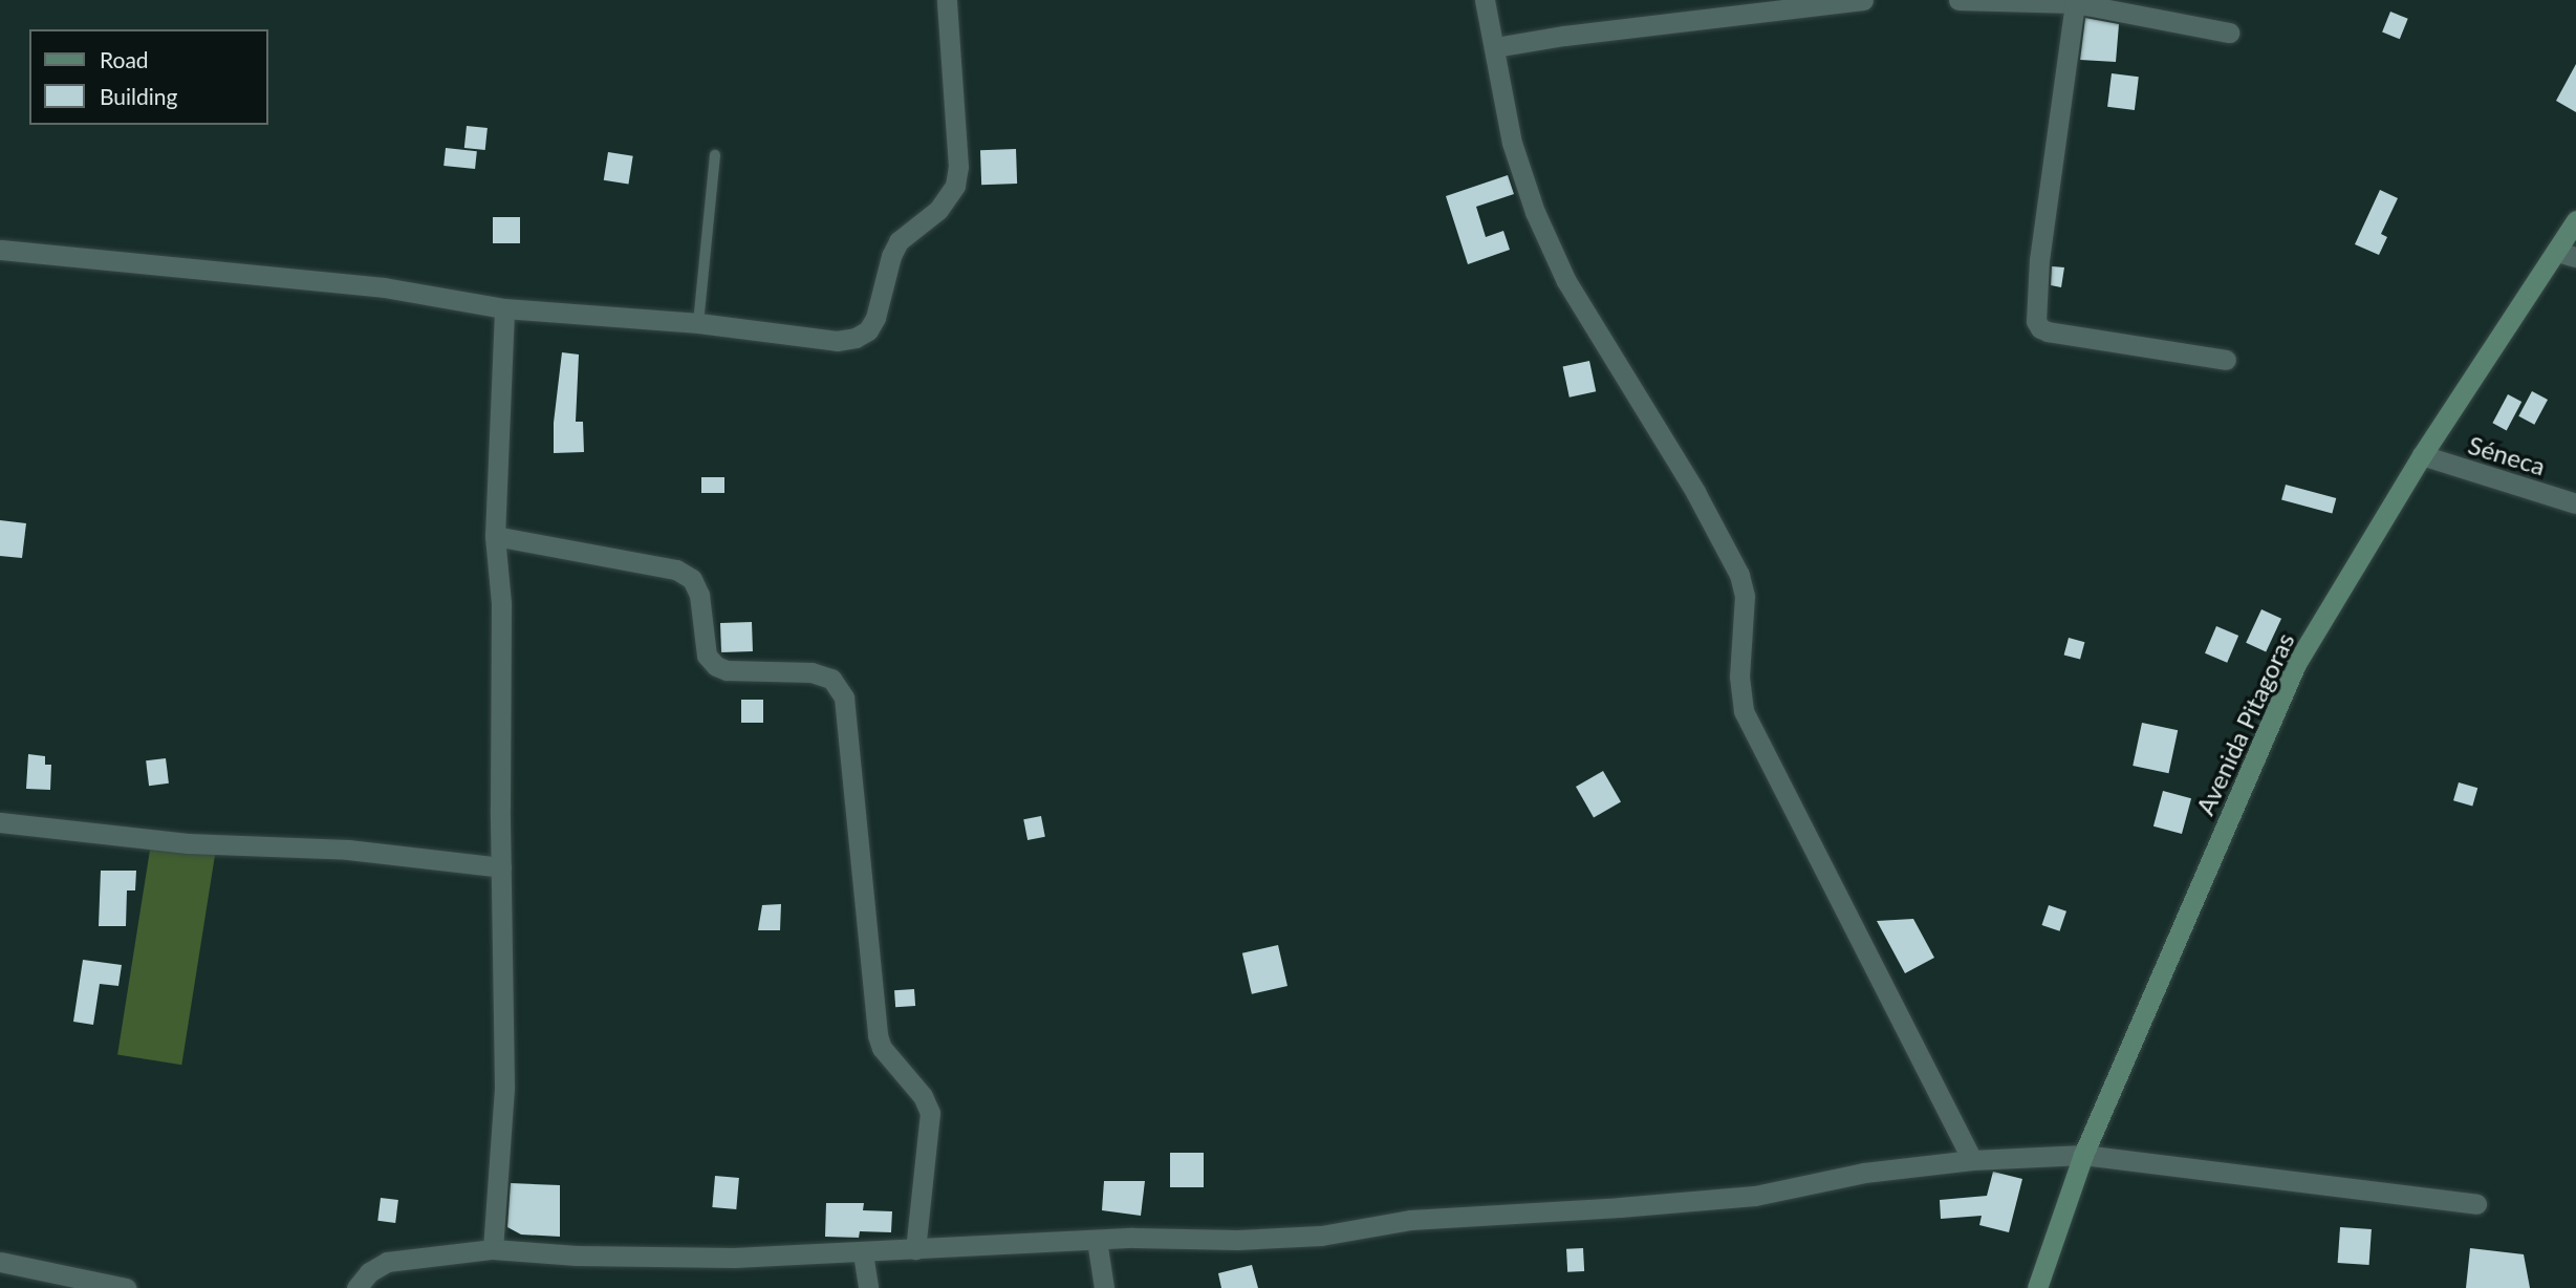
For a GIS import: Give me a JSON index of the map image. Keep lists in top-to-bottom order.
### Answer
{
  "streets": {
    "main road": ["Avenida Pitagoras"],
    "street": ["Séneca"]
  },
  "crossings": [
    ["Séneca", "Avenida Pitagoras"]
  ],
  "legend": ["Road", "Building"]
}
